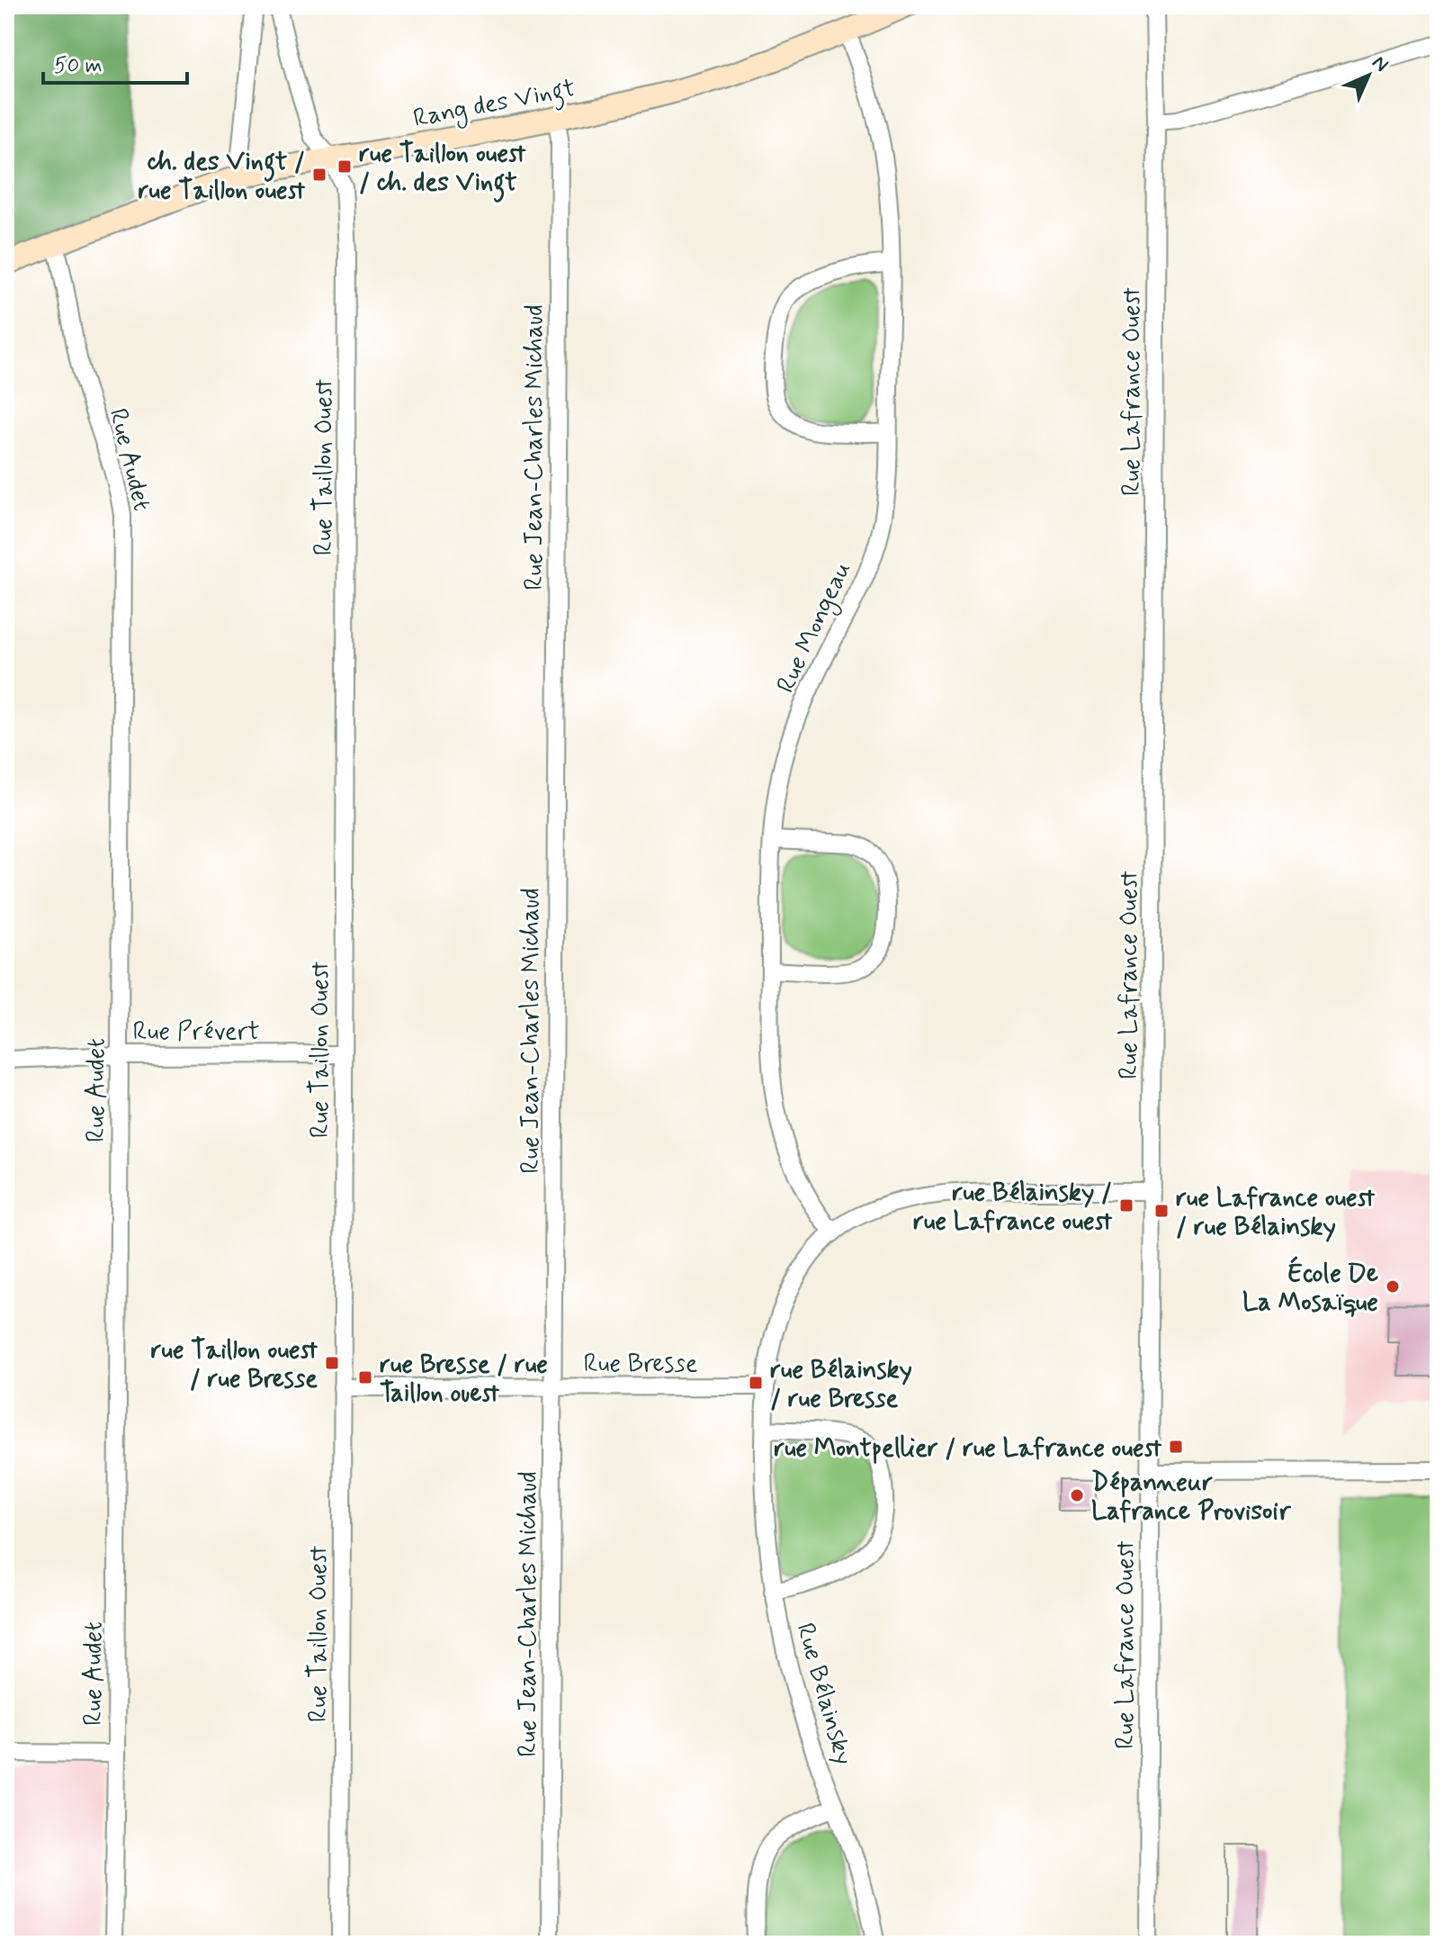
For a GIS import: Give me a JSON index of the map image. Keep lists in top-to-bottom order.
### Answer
{
  "streets": {
    "street": [
      "Rang des Vingt",
      "Rue Lafrance Ouest",
      "Rue Jean-Charles Michaud",
      "Rue Audet",
      "Rue Taillon Ouest",
      "Rue Mongeau",
      "Rue Prévert",
      "Rue Bresse",
      "Rue Bélainsky"
    ]
  },
  "crossings": [
    ["Rang des Vingt", "Rue Jean-Charles Michaud"],
    ["Rang des Vingt", "Rue Audet"],
    ["Rang des Vingt", "Rue Taillon Ouest"],
    ["Rang des Vingt", "Rue Mongeau"],
    ["Rue Lafrance Ouest", "Rue Bélainsky"],
    ["Rue Jean-Charles Michaud", "Rue Bresse"],
    ["Rue Audet", "Rue Prévert"],
    ["Rue Taillon Ouest", "Rue Prévert"],
    ["Rue Taillon Ouest", "Rue Bresse"],
    ["Rue Mongeau", "Rue Bélainsky"],
    ["Rue Bresse", "Rue Bélainsky"]
  ],
  "places": {
    "transit": [
      "rue Taillon ouest / ch. des Vingt",
      "ch. des Vingt / rue Taillon ouest",
      "rue Bélainsky / rue Lafrance ouest",
      "rue Lafrance ouest / rue Bélainsky",
      "rue Taillon ouest / rue Bresse",
      "rue Bresse / rue Taillon ouest",
      "rue Bélainsky / rue Bresse",
      "rue Montpellier / rue Lafrance ouest"
    ],
    "other": ["École De La Mosaïque", "Dépanneur Lafrance Provisoir"]
  },
  "scale_bar": "50 m",
  "north": "top right"
}
